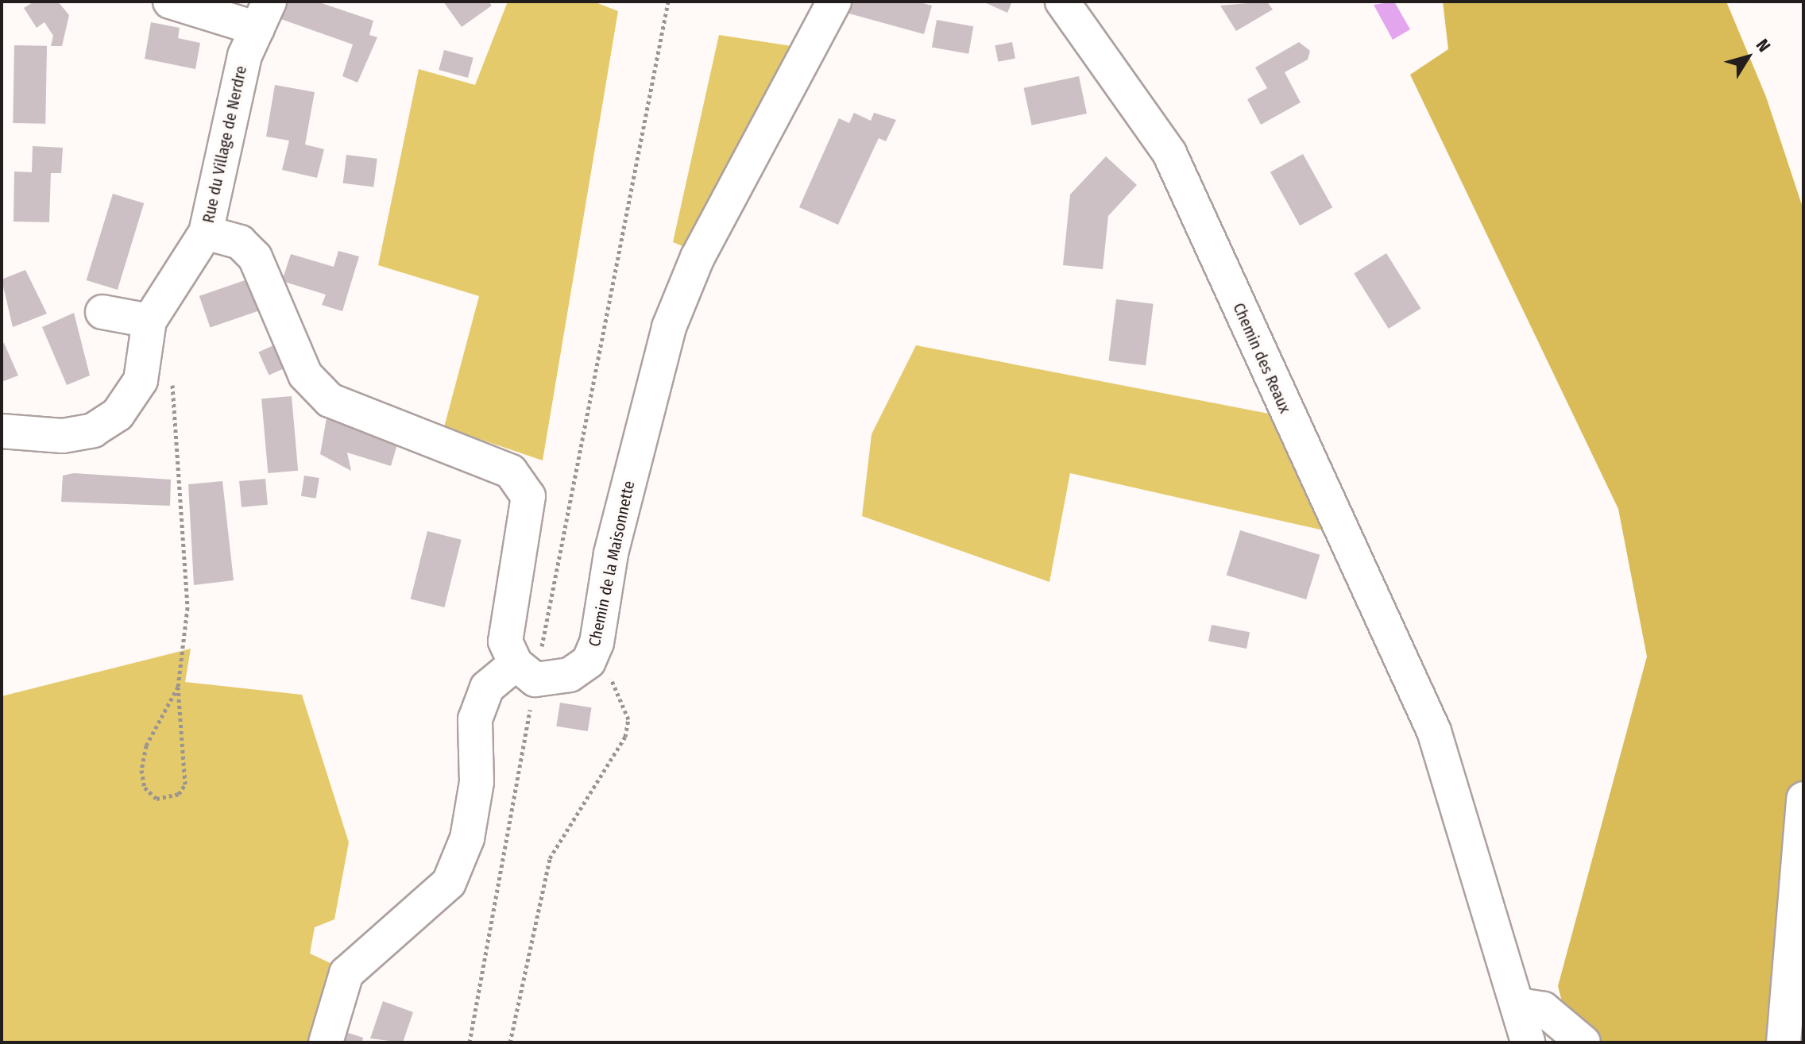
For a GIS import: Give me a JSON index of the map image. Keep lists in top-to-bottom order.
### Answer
{
  "streets": {
    "street": ["Rue du Village de Nerdre", "Chemin des Reaux", "Chemin de la Maisonnette"]
  },
  "north": "top right"
}
